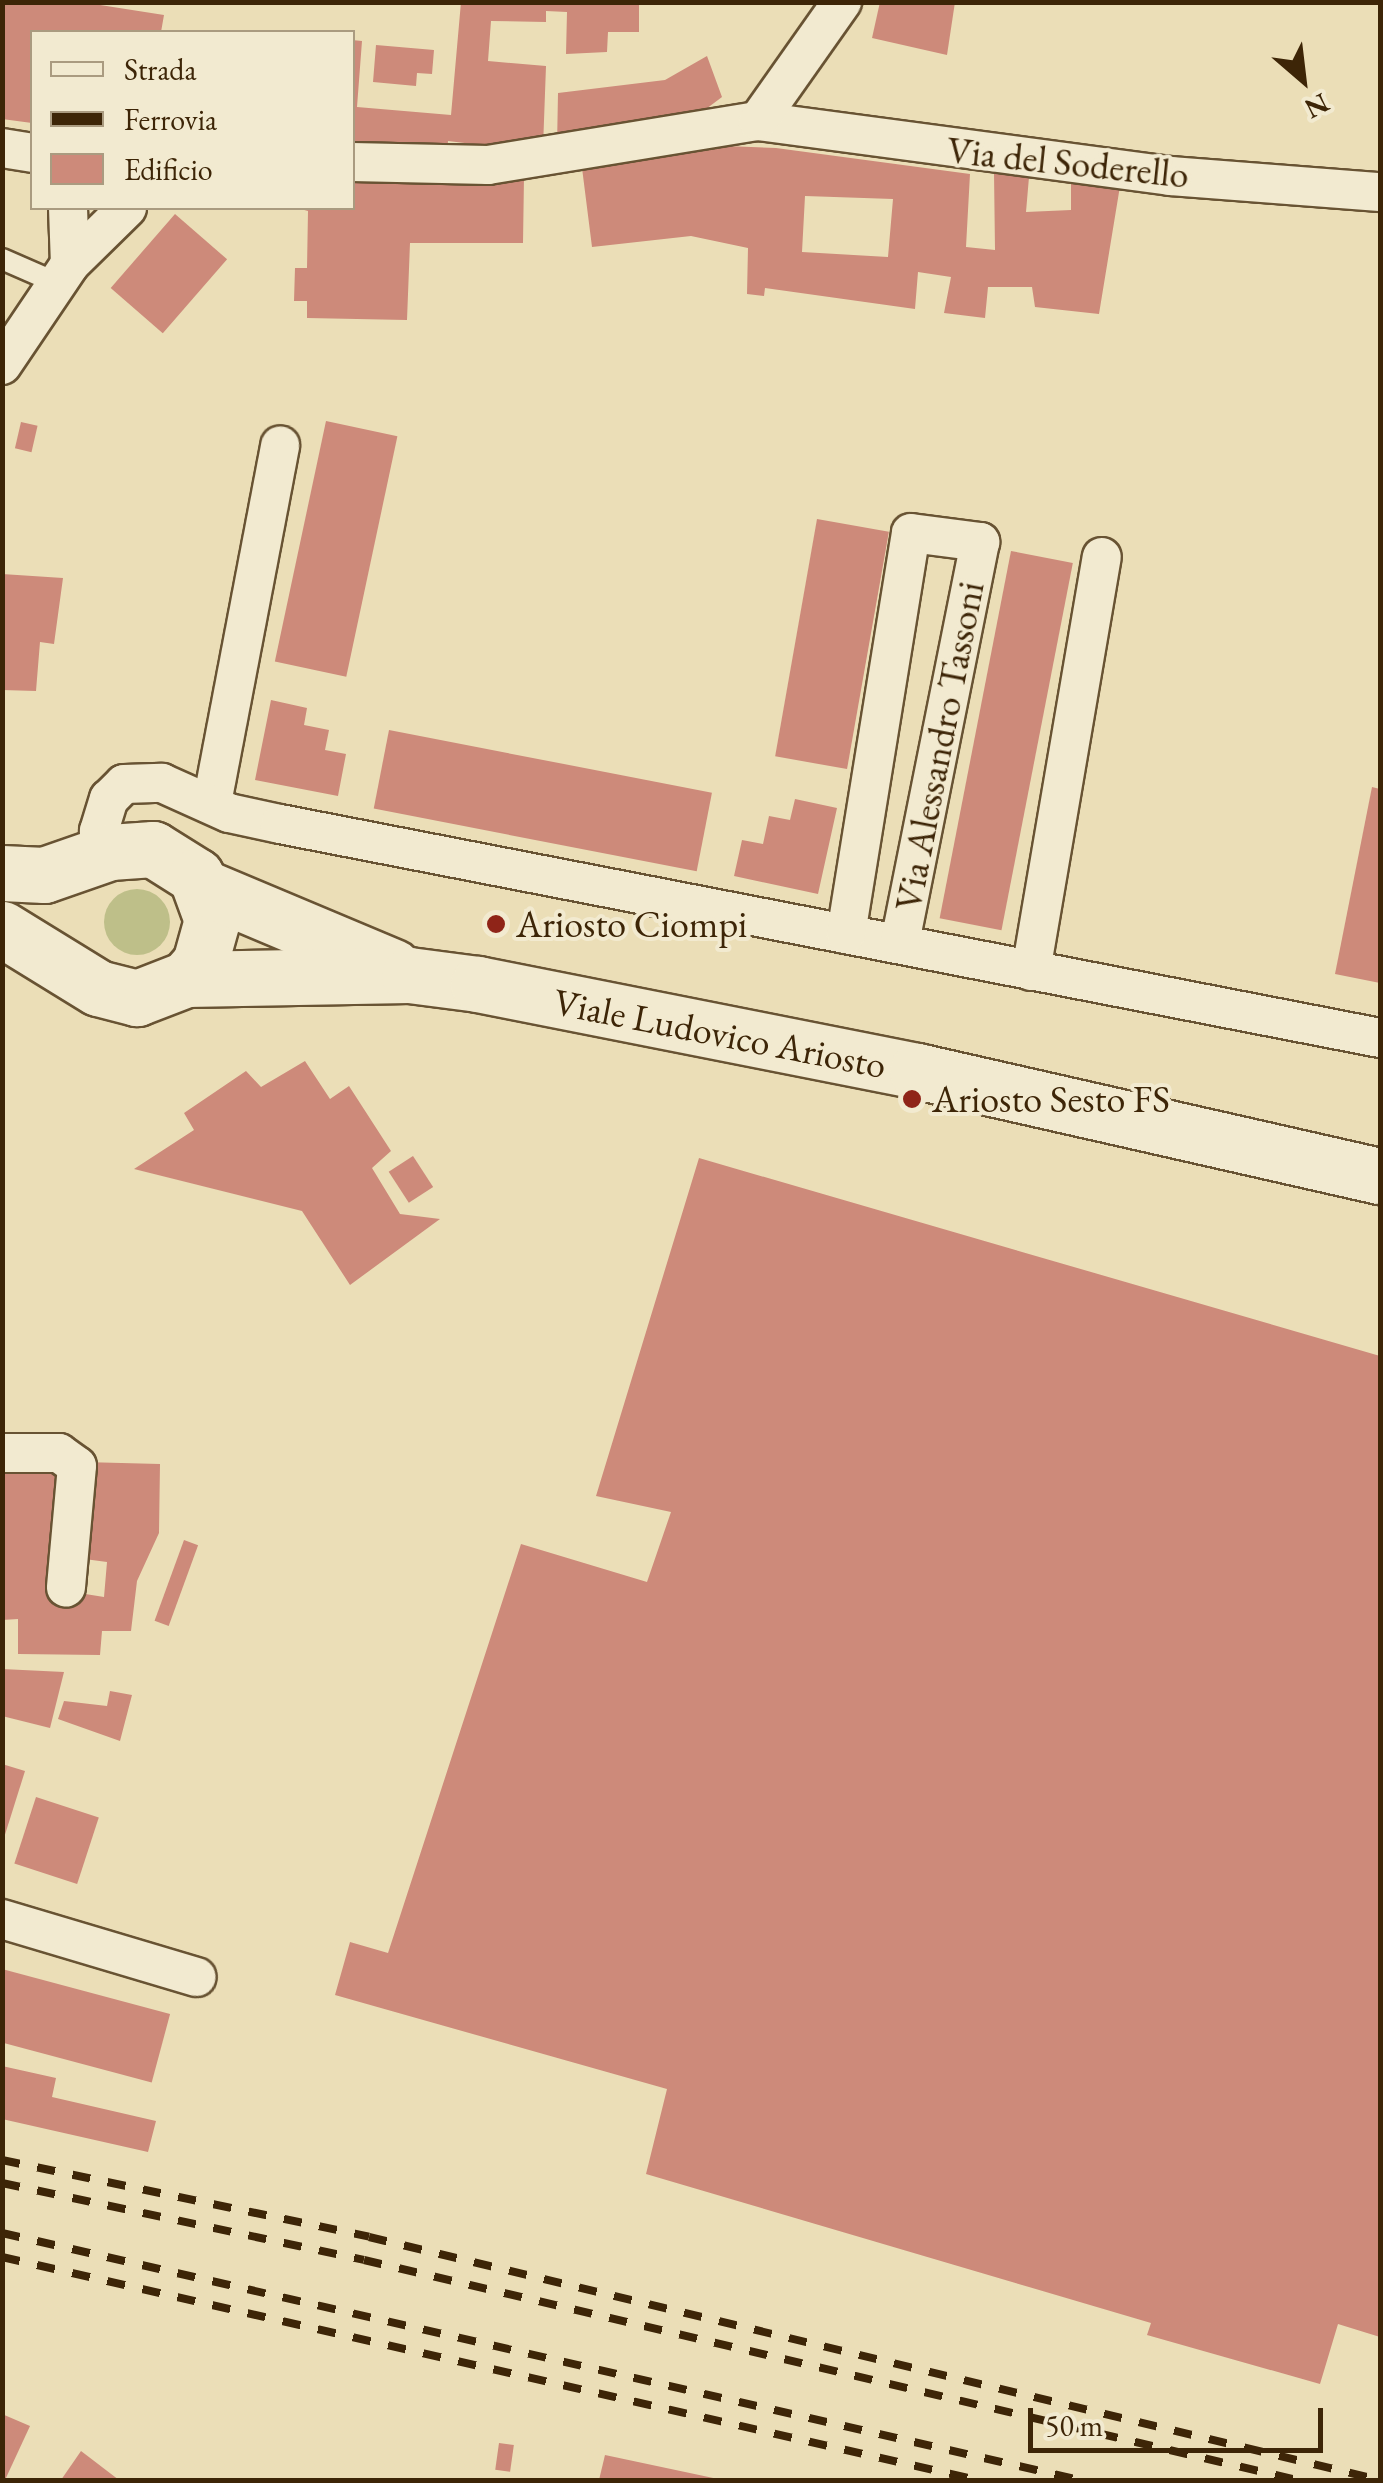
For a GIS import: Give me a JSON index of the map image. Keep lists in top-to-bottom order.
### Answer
{
  "streets": {
    "street": ["Via del Soderello", "Via Alessandro Tassoni", "Viale Ludovico Ariosto"]
  },
  "crossings": [
    ["Via Alessandro Tassoni", "Viale Ludovico Ariosto"]
  ],
  "places": ["Ariosto Ciompi", "Ariosto Sesto FS"],
  "legend": ["Strada", "Ferrovia", "Edificio"],
  "scale_bar": "50 m",
  "north": "bottom right"
}
